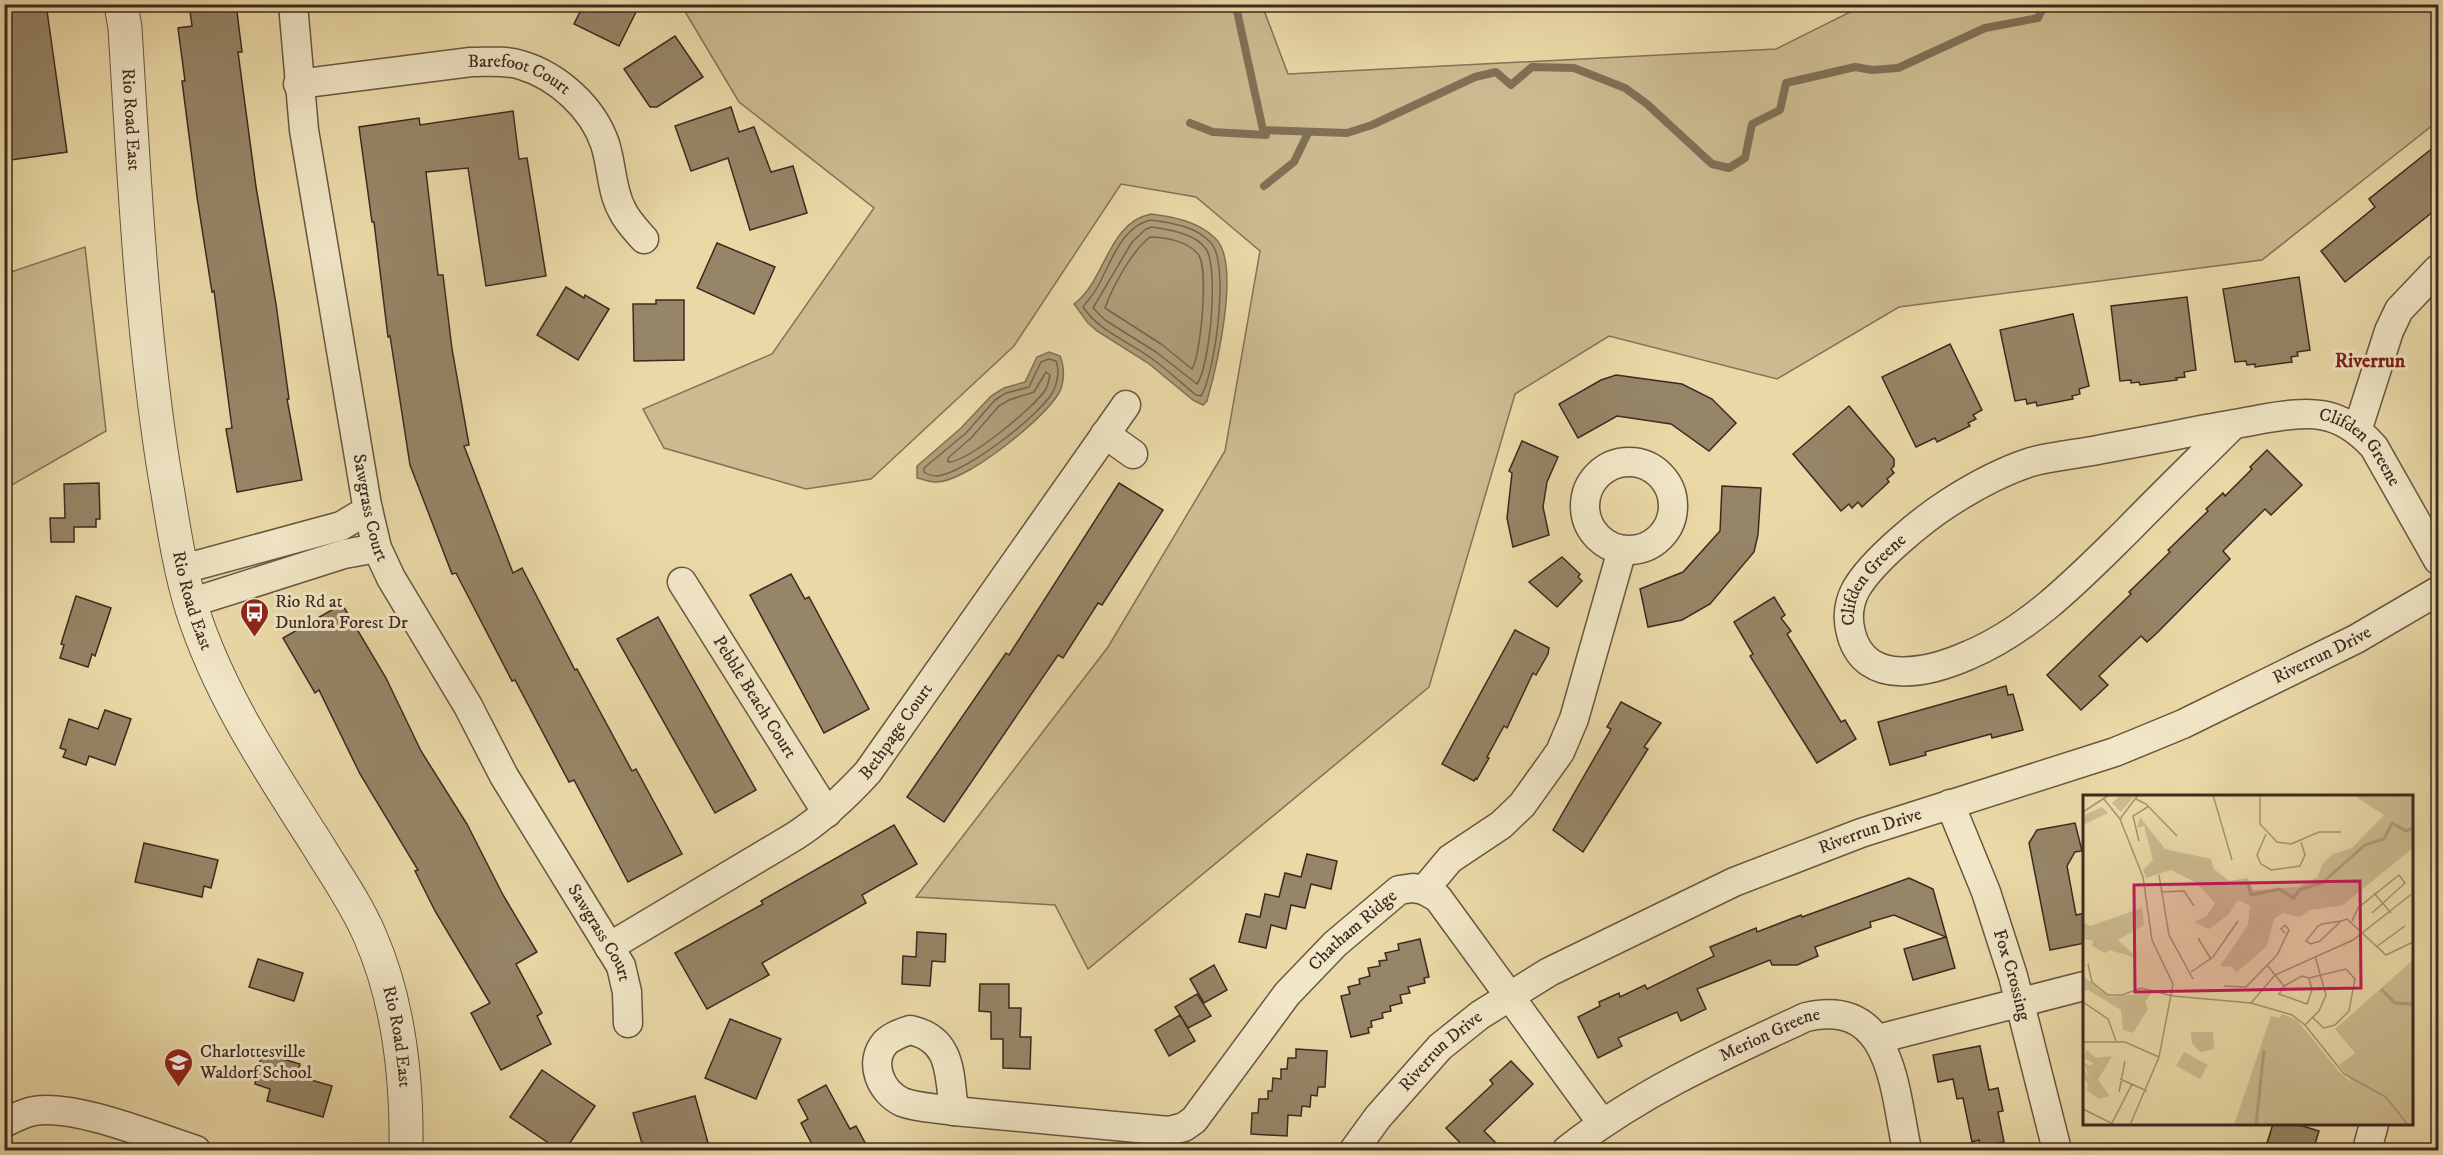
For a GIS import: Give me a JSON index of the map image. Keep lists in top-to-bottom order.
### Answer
{
  "streets": {
    "street": [
      "Barefoot Court",
      "Rio Road East",
      "Clifden Greene",
      "Sawgrass Court",
      "Riverrun Drive",
      "Pebble Beach Court",
      "Bethpage Court",
      "Chatham Ridge",
      "Fox Crossing",
      "Merion Greene"
    ]
  },
  "crossings": [
    ["Barefoot Court", "Sawgrass Court"],
    ["Sawgrass Court", "Bethpage Court"],
    ["Riverrun Drive", "Fox Crossing"],
    ["Pebble Beach Court", "Bethpage Court"]
  ],
  "districts": ["Riverrun"],
  "places": {
    "bus stop": ["Rio Rd at Dunlora Forest Dr"],
    "school or university": ["Charlottesville Waldorf School"]
  }
}
